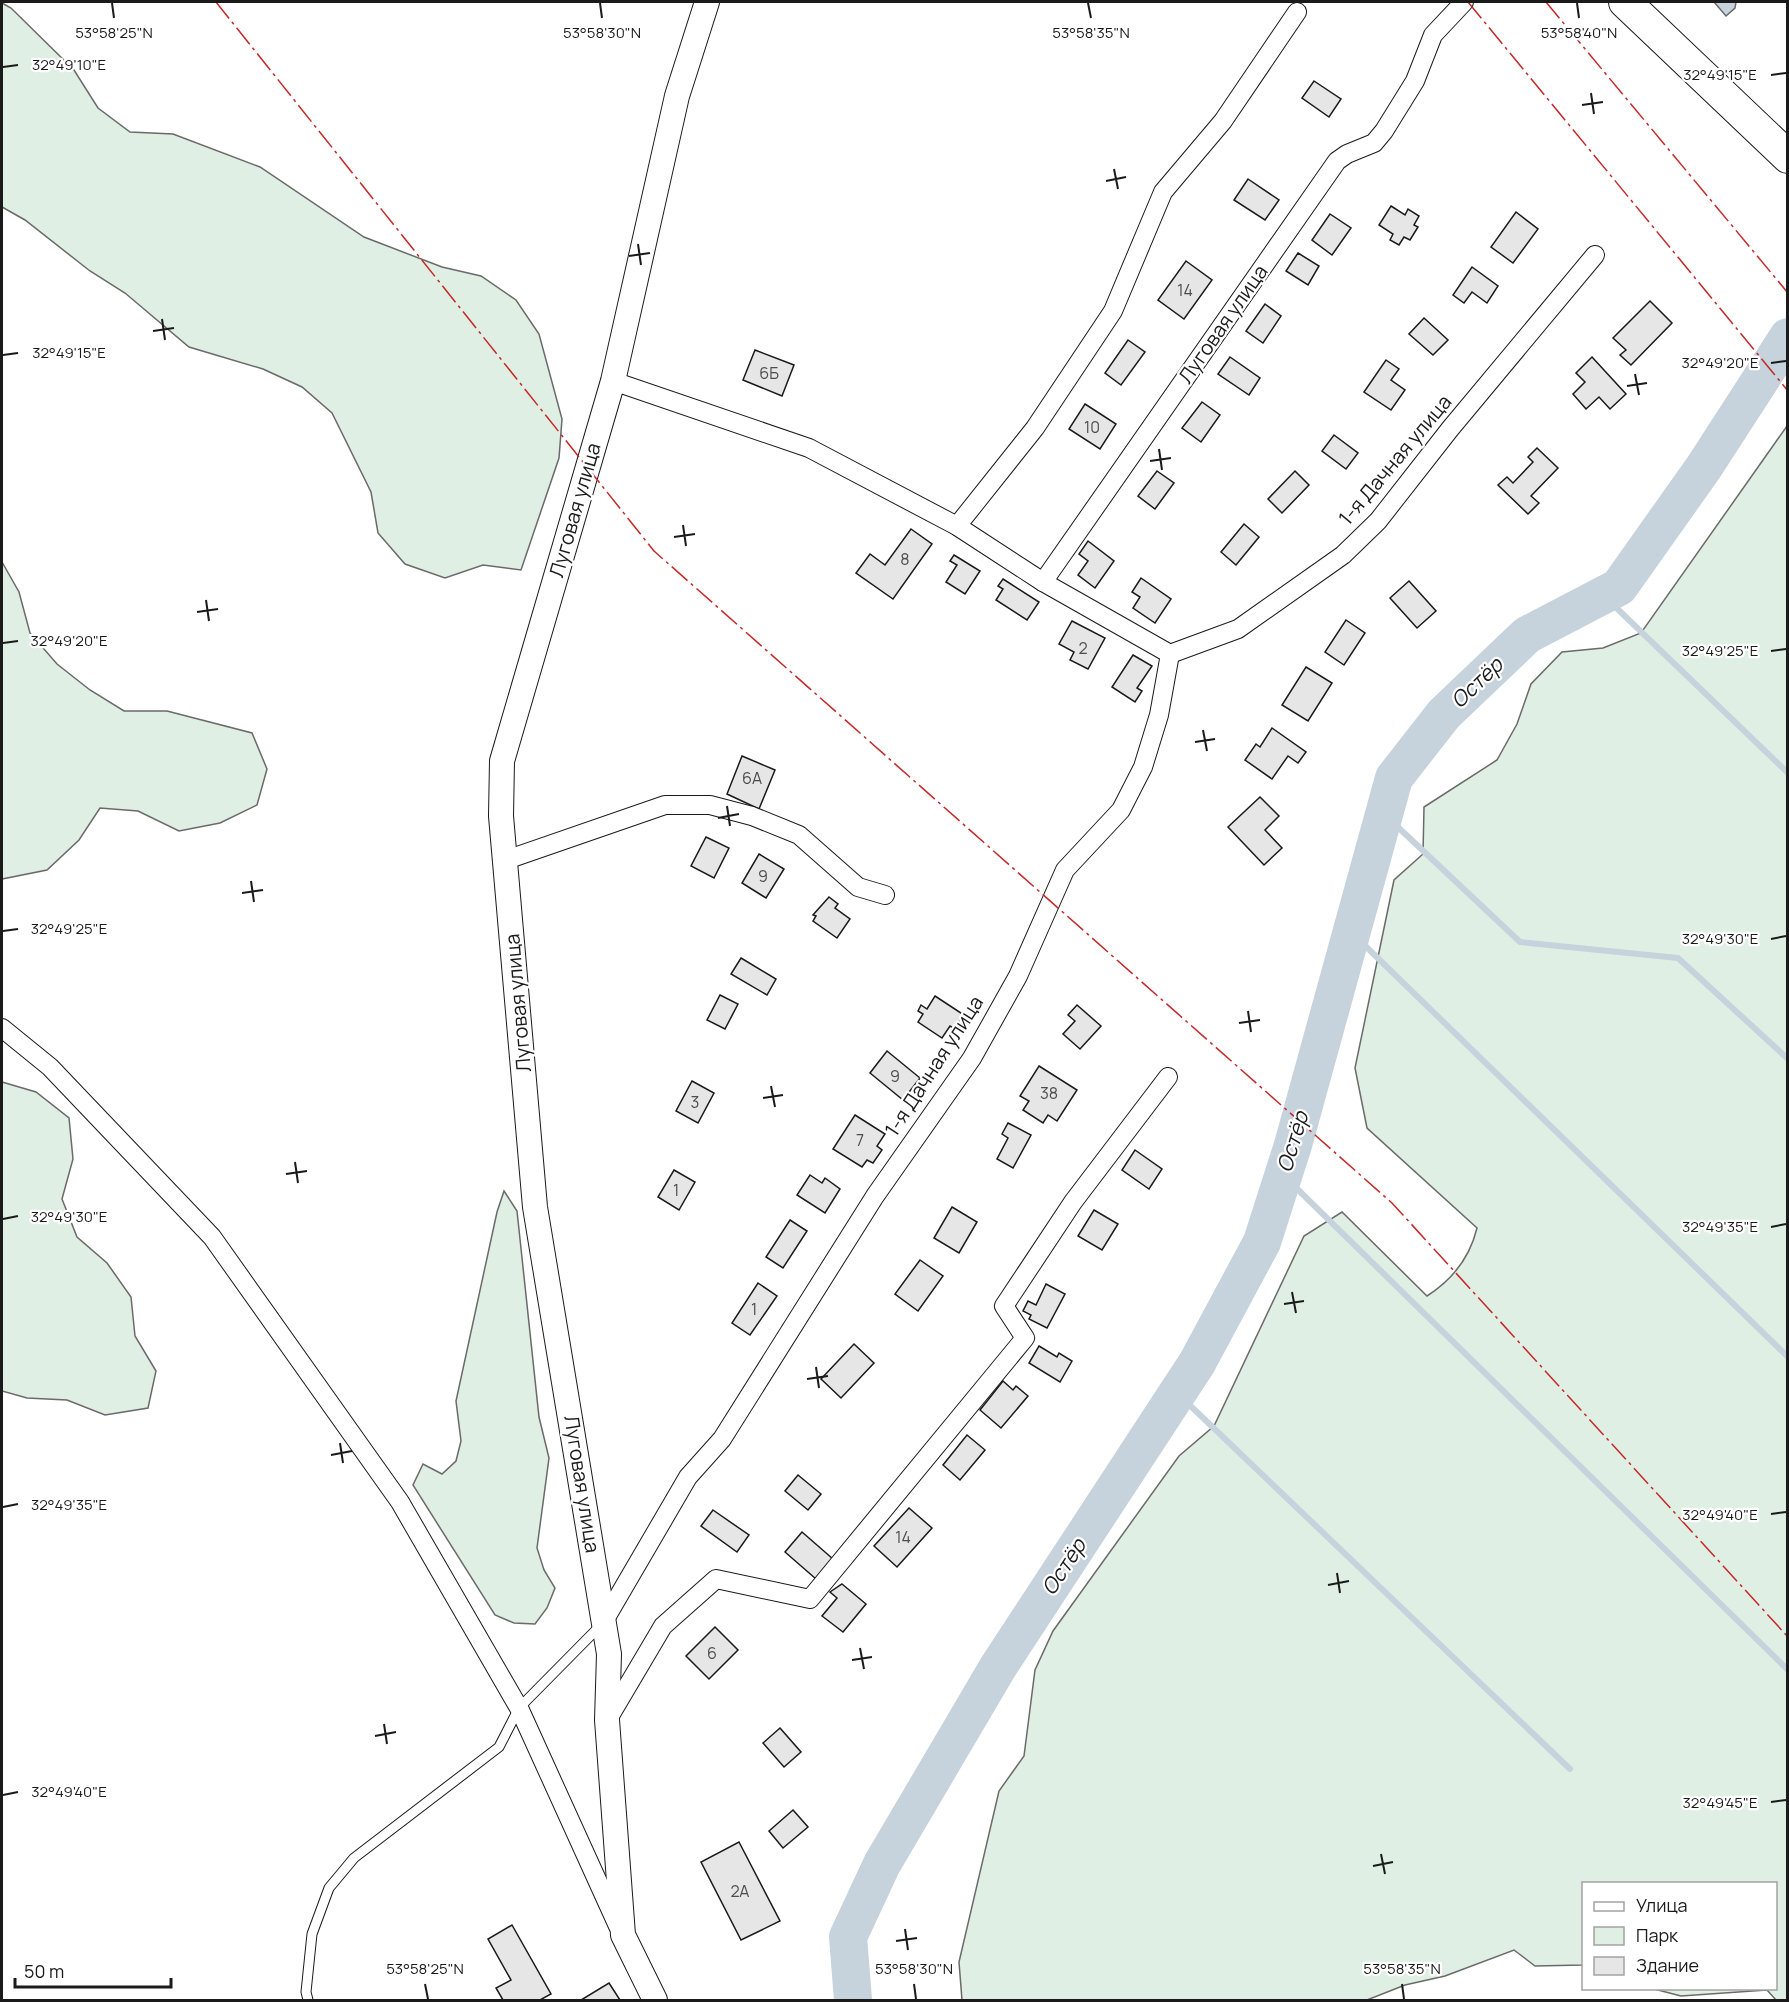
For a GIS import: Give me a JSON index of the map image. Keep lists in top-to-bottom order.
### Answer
{
  "streets": {
    "street": ["Луговая улица", "1-я Дачная улица"]
  },
  "crossings": [
    ["Луговая улица", "1-я Дачная улица"]
  ],
  "water": ["Остёр"],
  "house_numbers": [
    "14",
    "6Б",
    "10",
    "8",
    "2",
    "6А",
    "9",
    "9",
    "38",
    "3",
    "7",
    "1",
    "1",
    "14",
    "6",
    "2А"
  ],
  "legend": ["Улица", "Парк", "Здание"],
  "scale_bar": "50 m",
  "coordinates": [
    "53°58'25\"N",
    "53°58'30\"N",
    "53°58'35\"N",
    "53°58'40\"N",
    "32°49'10\"E",
    "32°49'15\"E",
    "32°49'20\"E",
    "32°49'25\"E",
    "32°49'30\"E",
    "32°49'35\"E",
    "32°49'40\"E",
    "32°49'45\"E"
  ]
}
